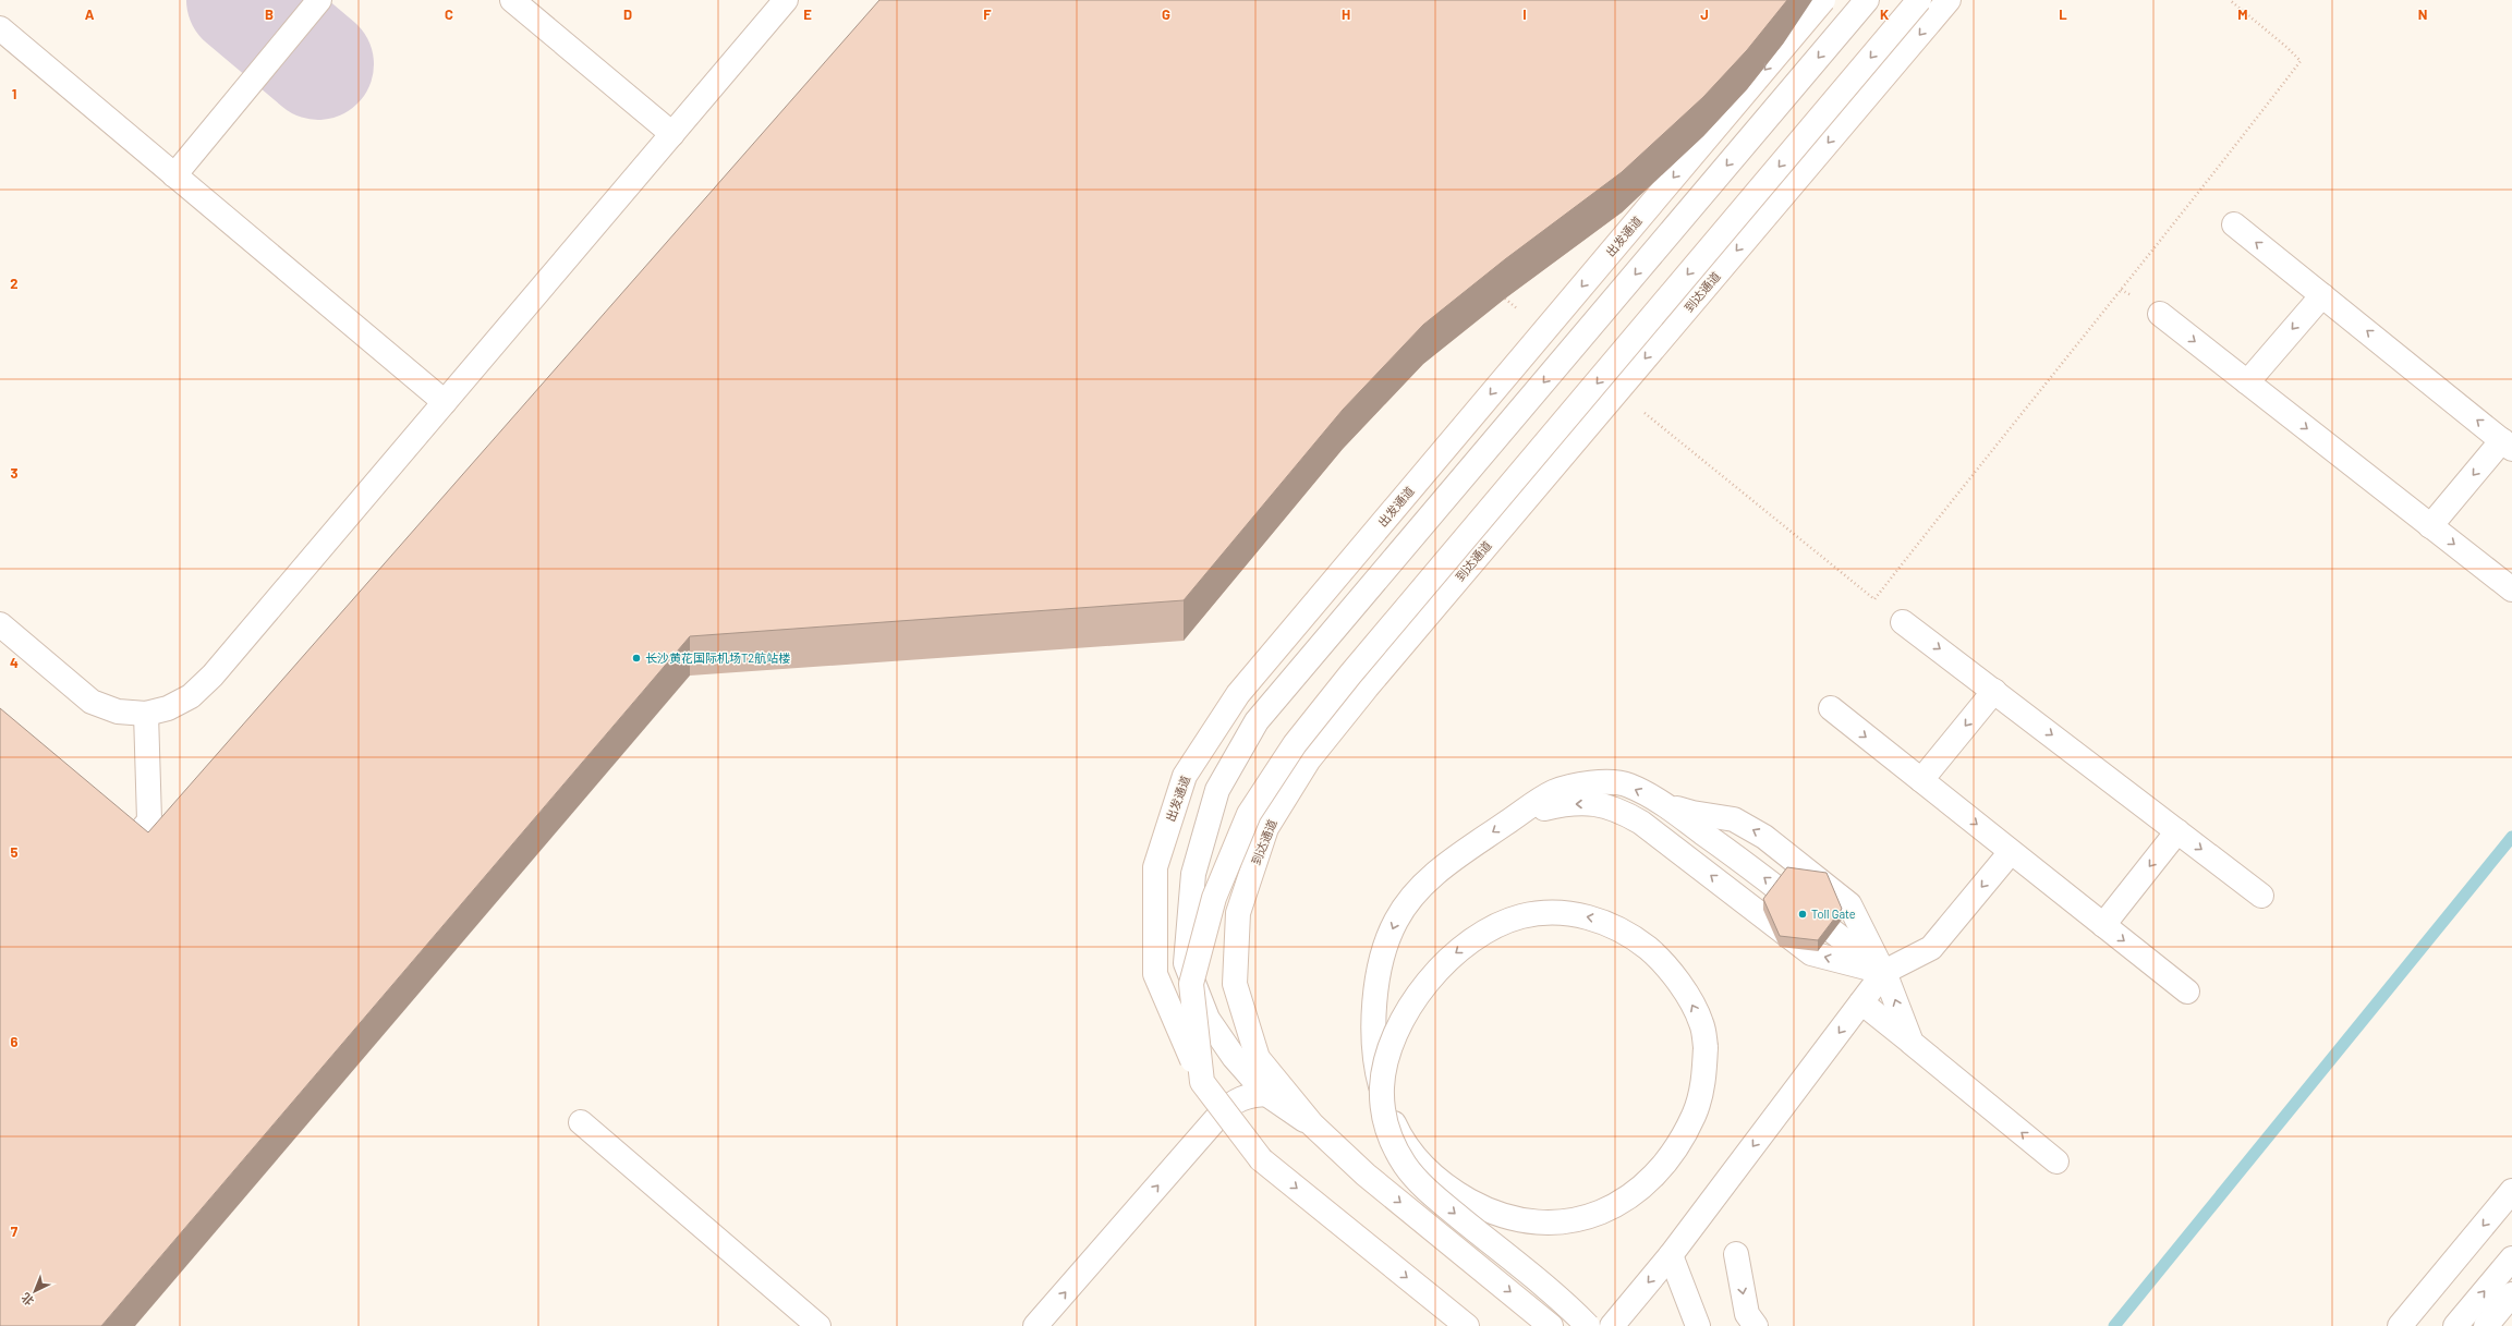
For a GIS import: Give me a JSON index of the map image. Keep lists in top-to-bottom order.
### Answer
{
  "streets": {
    "street": ["出发通道", "到达通道"]
  },
  "places": ["长沙黄花国际机场T2航站楼", "Toll Gate"],
  "north": "bottom left",
  "grid": {
    "columns": [
      "A",
      "B",
      "C",
      "D",
      "E",
      "F",
      "G",
      "H",
      "I",
      "J",
      "K",
      "L",
      "M",
      "N"
    ],
    "rows": [
      "1",
      "2",
      "3",
      "4",
      "5",
      "6",
      "7"
    ]
  }
}
